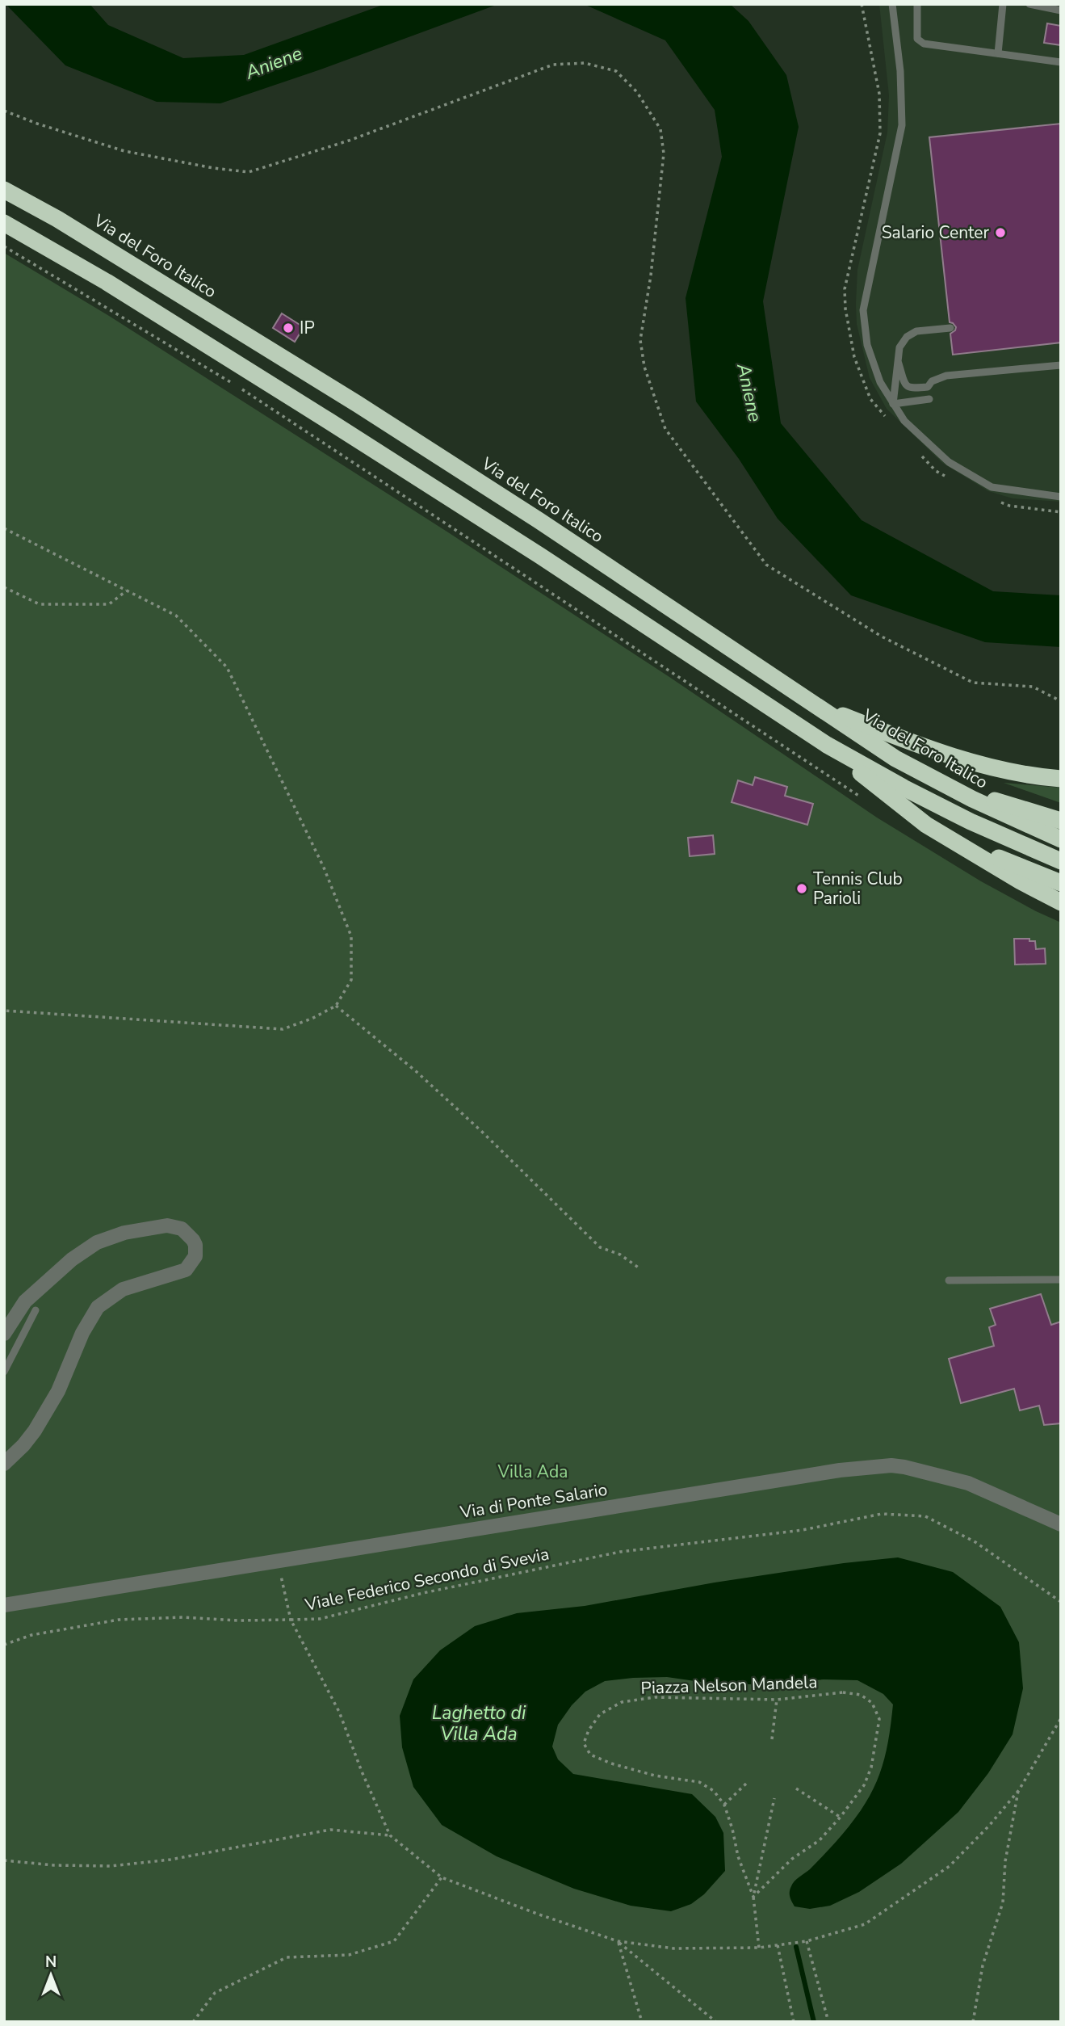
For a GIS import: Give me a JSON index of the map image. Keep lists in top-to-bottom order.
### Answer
{
  "streets": {
    "highway": ["Via del Foro Italico"],
    "street": ["Via di Ponte Salario"],
    "path": ["Viale Federico Secondo di Svevia", "Piazza Nelson Mandela"]
  },
  "crossings": [
    ["Viale Federico Secondo di Svevia", "Piazza Nelson Mandela"]
  ],
  "water": ["Aniene", "Laghetto di Villa Ada"],
  "parks": ["Villa Ada"],
  "places": ["Salario Center", "IP", "Tennis Club Parioli"],
  "north": "top"
}
